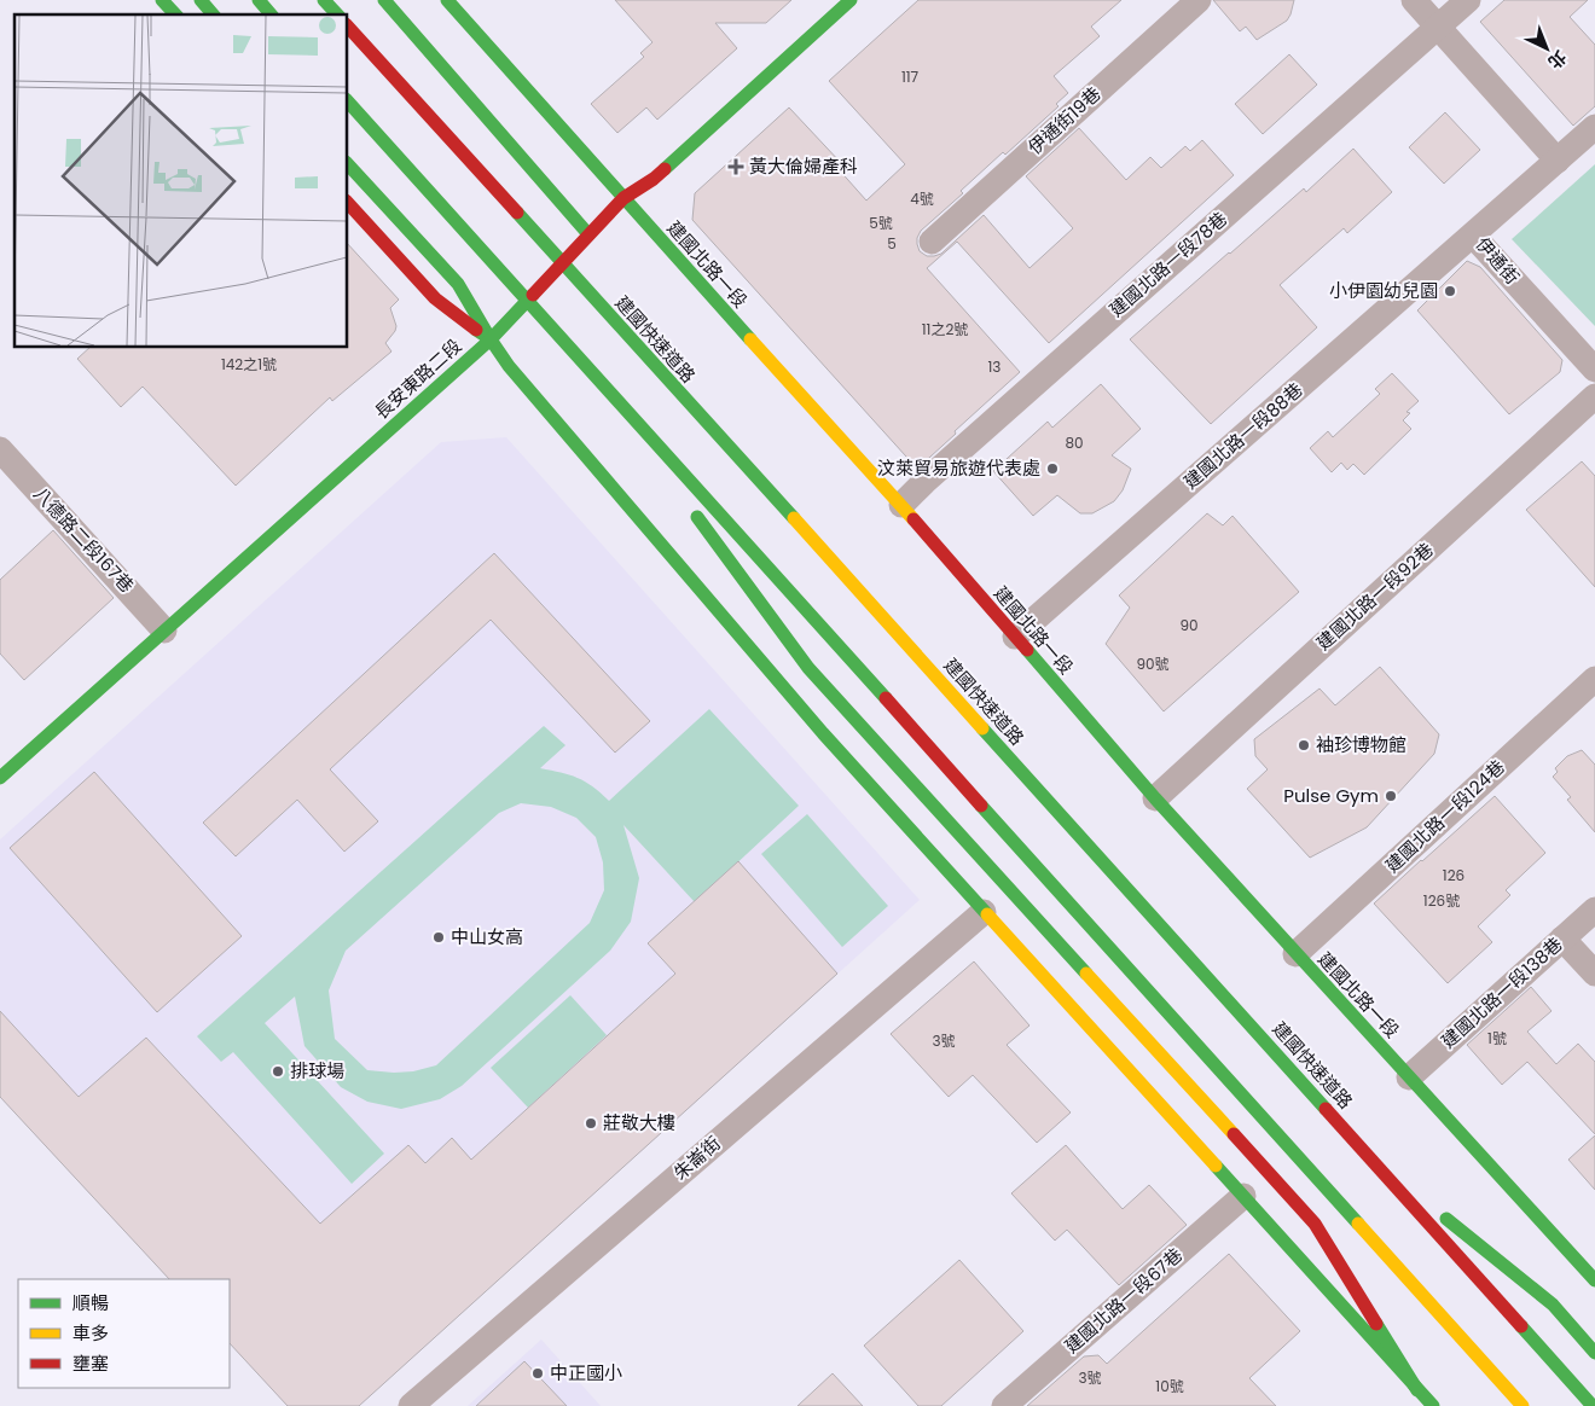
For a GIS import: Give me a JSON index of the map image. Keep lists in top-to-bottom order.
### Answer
{
  "streets": {
    "main road": ["建國北路一段", "建國快速道路", "長安東路二段"],
    "street": [
      "伊通街19巷",
      "伊通街",
      "建國北路一段78巷",
      "建國北路一段88巷",
      "八德路二段167巷",
      "建國北路一段92巷",
      "建國北路一段124巷",
      "建國北路一段138巷",
      "朱崙街",
      "建國北路一段67巷"
    ]
  },
  "crossings": [
    ["伊通街", "建國北路一段88巷"],
    ["建國北路一段", "建國北路一段78巷"],
    ["建國北路一段", "長安東路二段"],
    ["建國北路一段", "建國北路一段88巷"],
    ["建國北路一段", "建國北路一段92巷"],
    ["建國北路一段", "建國北路一段124巷"],
    ["建國北路一段", "建國北路一段138巷"],
    ["長安東路二段", "八德路二段167巷"]
  ],
  "places": {
    "health": ["黃大倫婦產科"],
    "other": [
      "小伊園幼兒園",
      "汶萊貿易旅遊代表處",
      "袖珍博物館",
      "Pulse Gym",
      "中山女高",
      "排球場",
      "莊敬大樓",
      "中正國小"
    ]
  },
  "house_numbers": [
    "117",
    "4號",
    "5號",
    "5",
    "11之2號",
    "142之1號",
    "13",
    "80",
    "90",
    "90號",
    "126",
    "126號",
    "1號",
    "3號",
    "3號",
    "10號"
  ],
  "legend": ["順暢", "車多", "壅塞"],
  "north": "bottom right"
}
